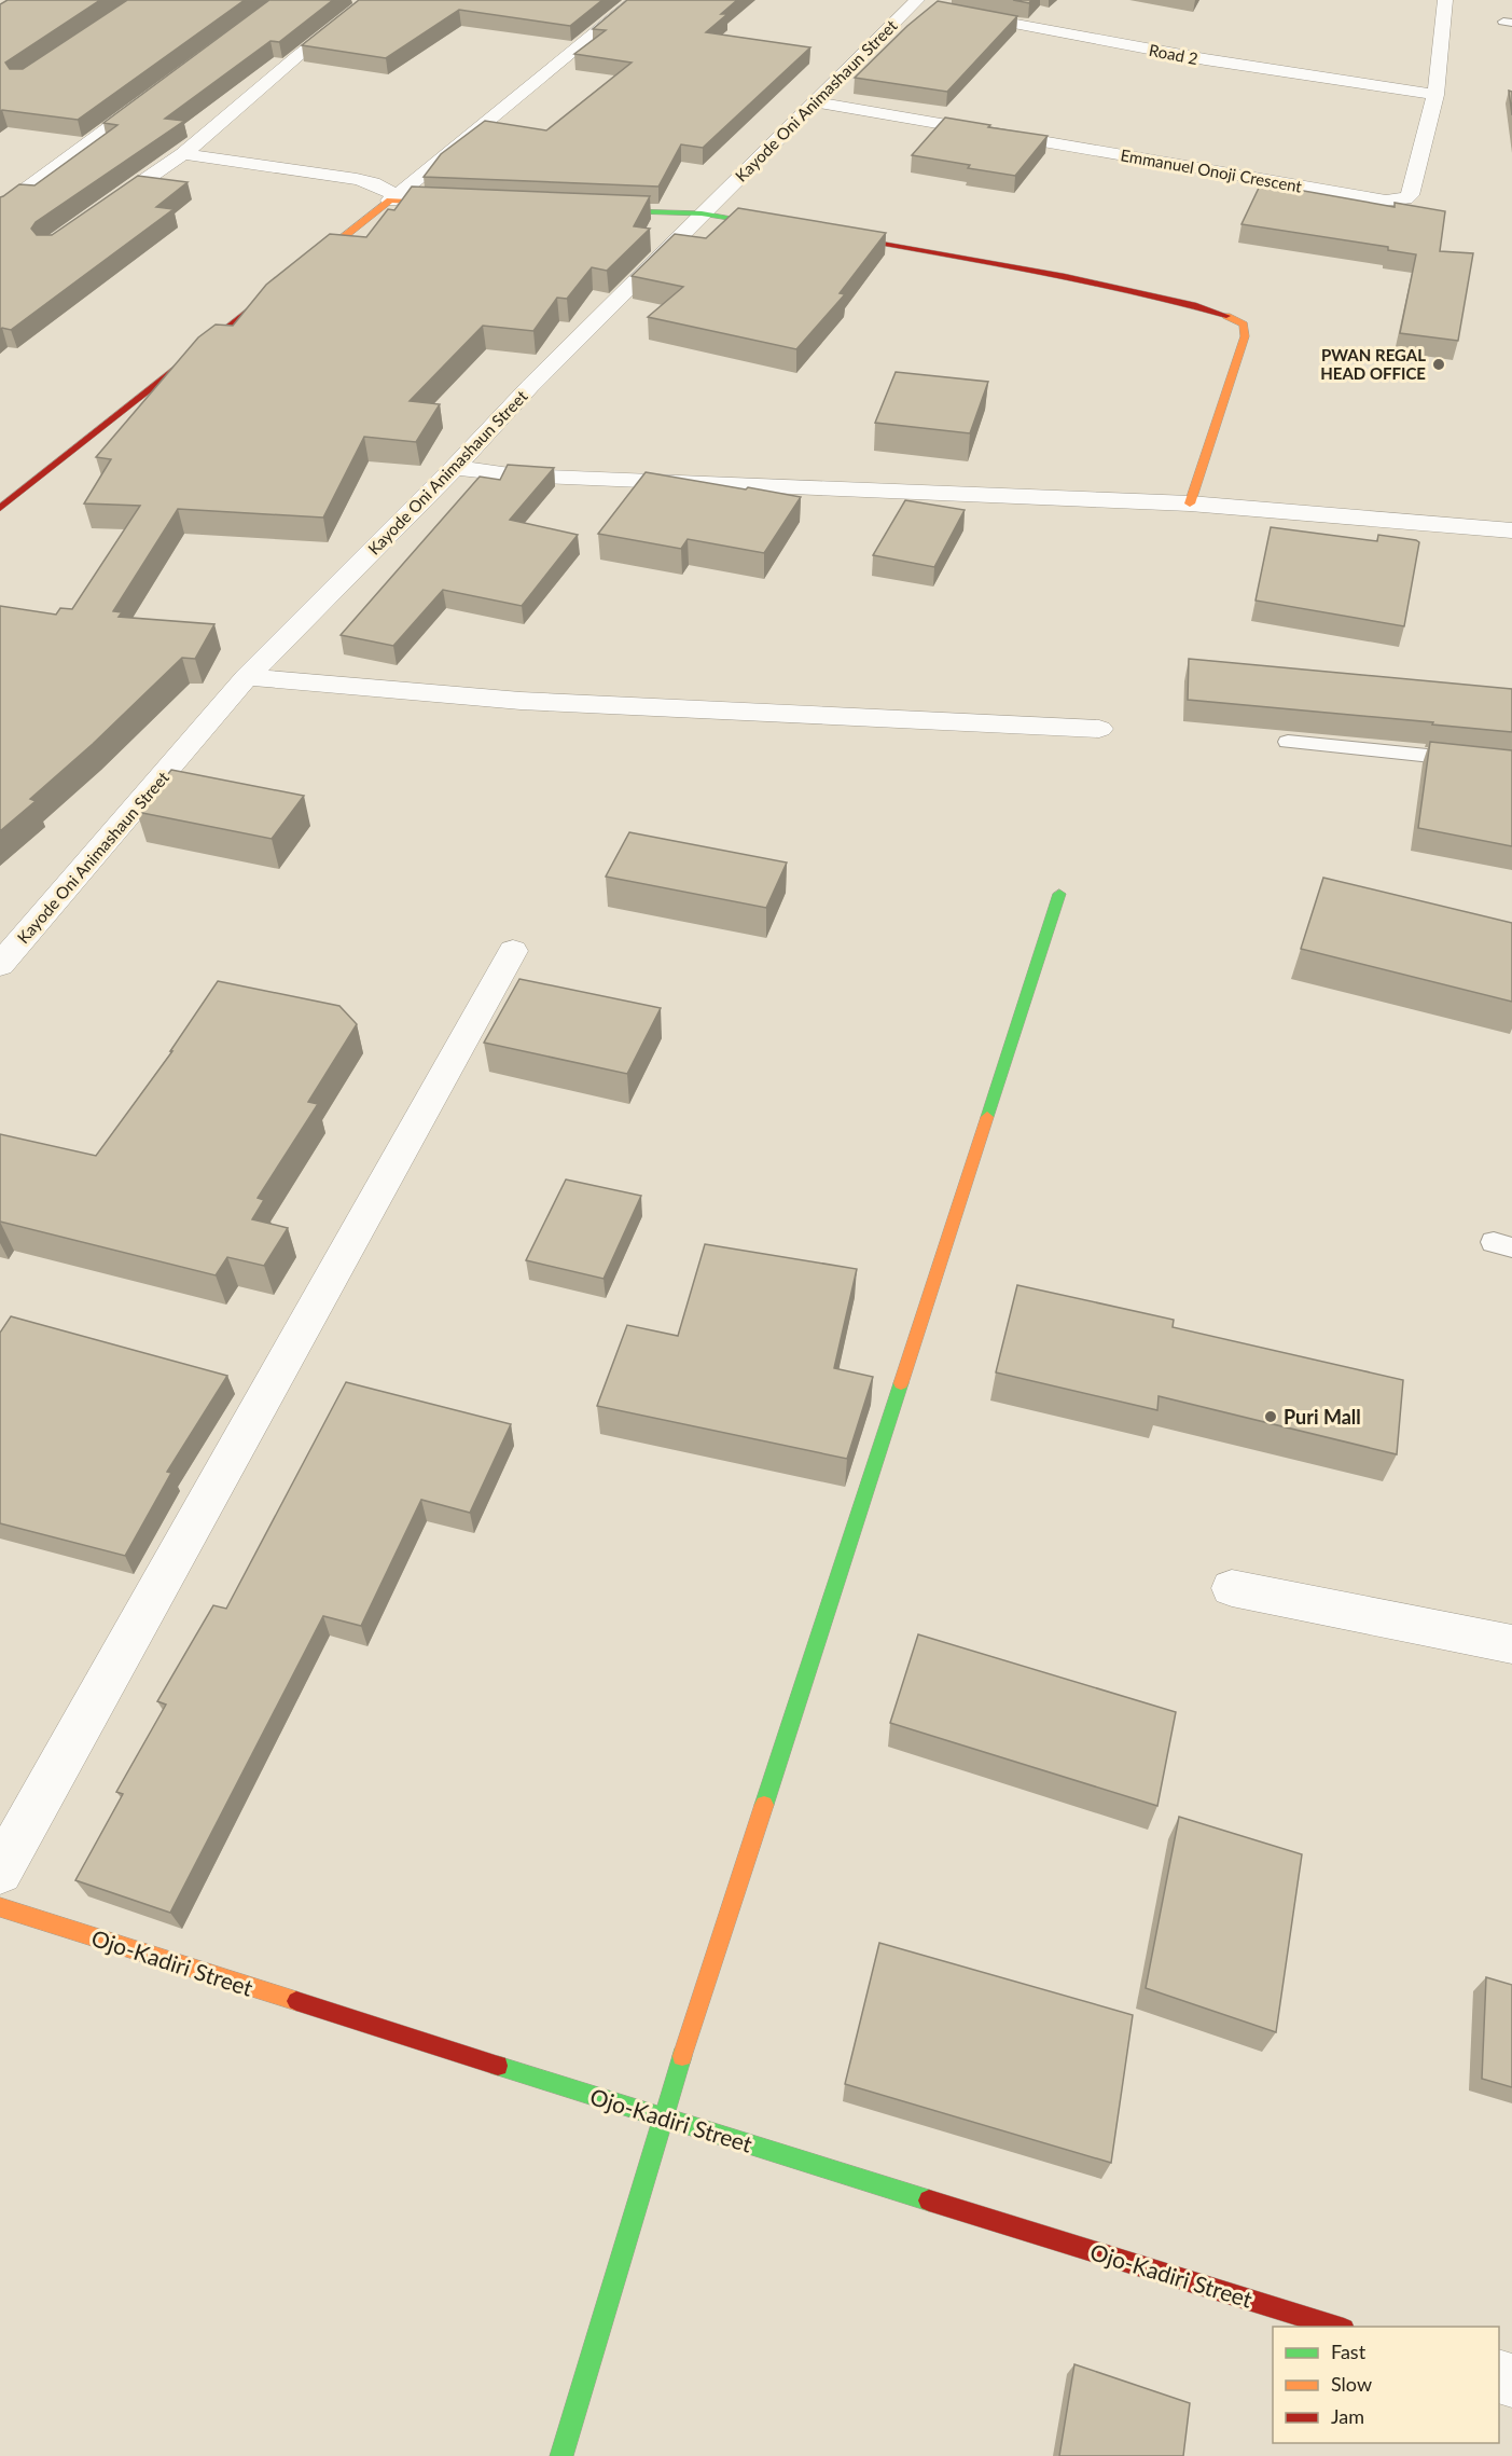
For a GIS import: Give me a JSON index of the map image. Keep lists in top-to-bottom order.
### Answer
{
  "streets": {
    "street": [
      "Road 2",
      "Kayode Oni Animashaun Street",
      "Emmanuel Onoji Crescent",
      "Ojo-Kadiri Street"
    ]
  },
  "crossings": [
    ["Road 2", "Emmanuel Onoji Crescent"],
    ["Kayode Oni Animashaun Street", "Emmanuel Onoji Crescent"]
  ],
  "places": ["PWAN REGAL HEAD OFFICE", "Puri Mall"],
  "legend": ["Fast", "Slow", "Jam"]
}
